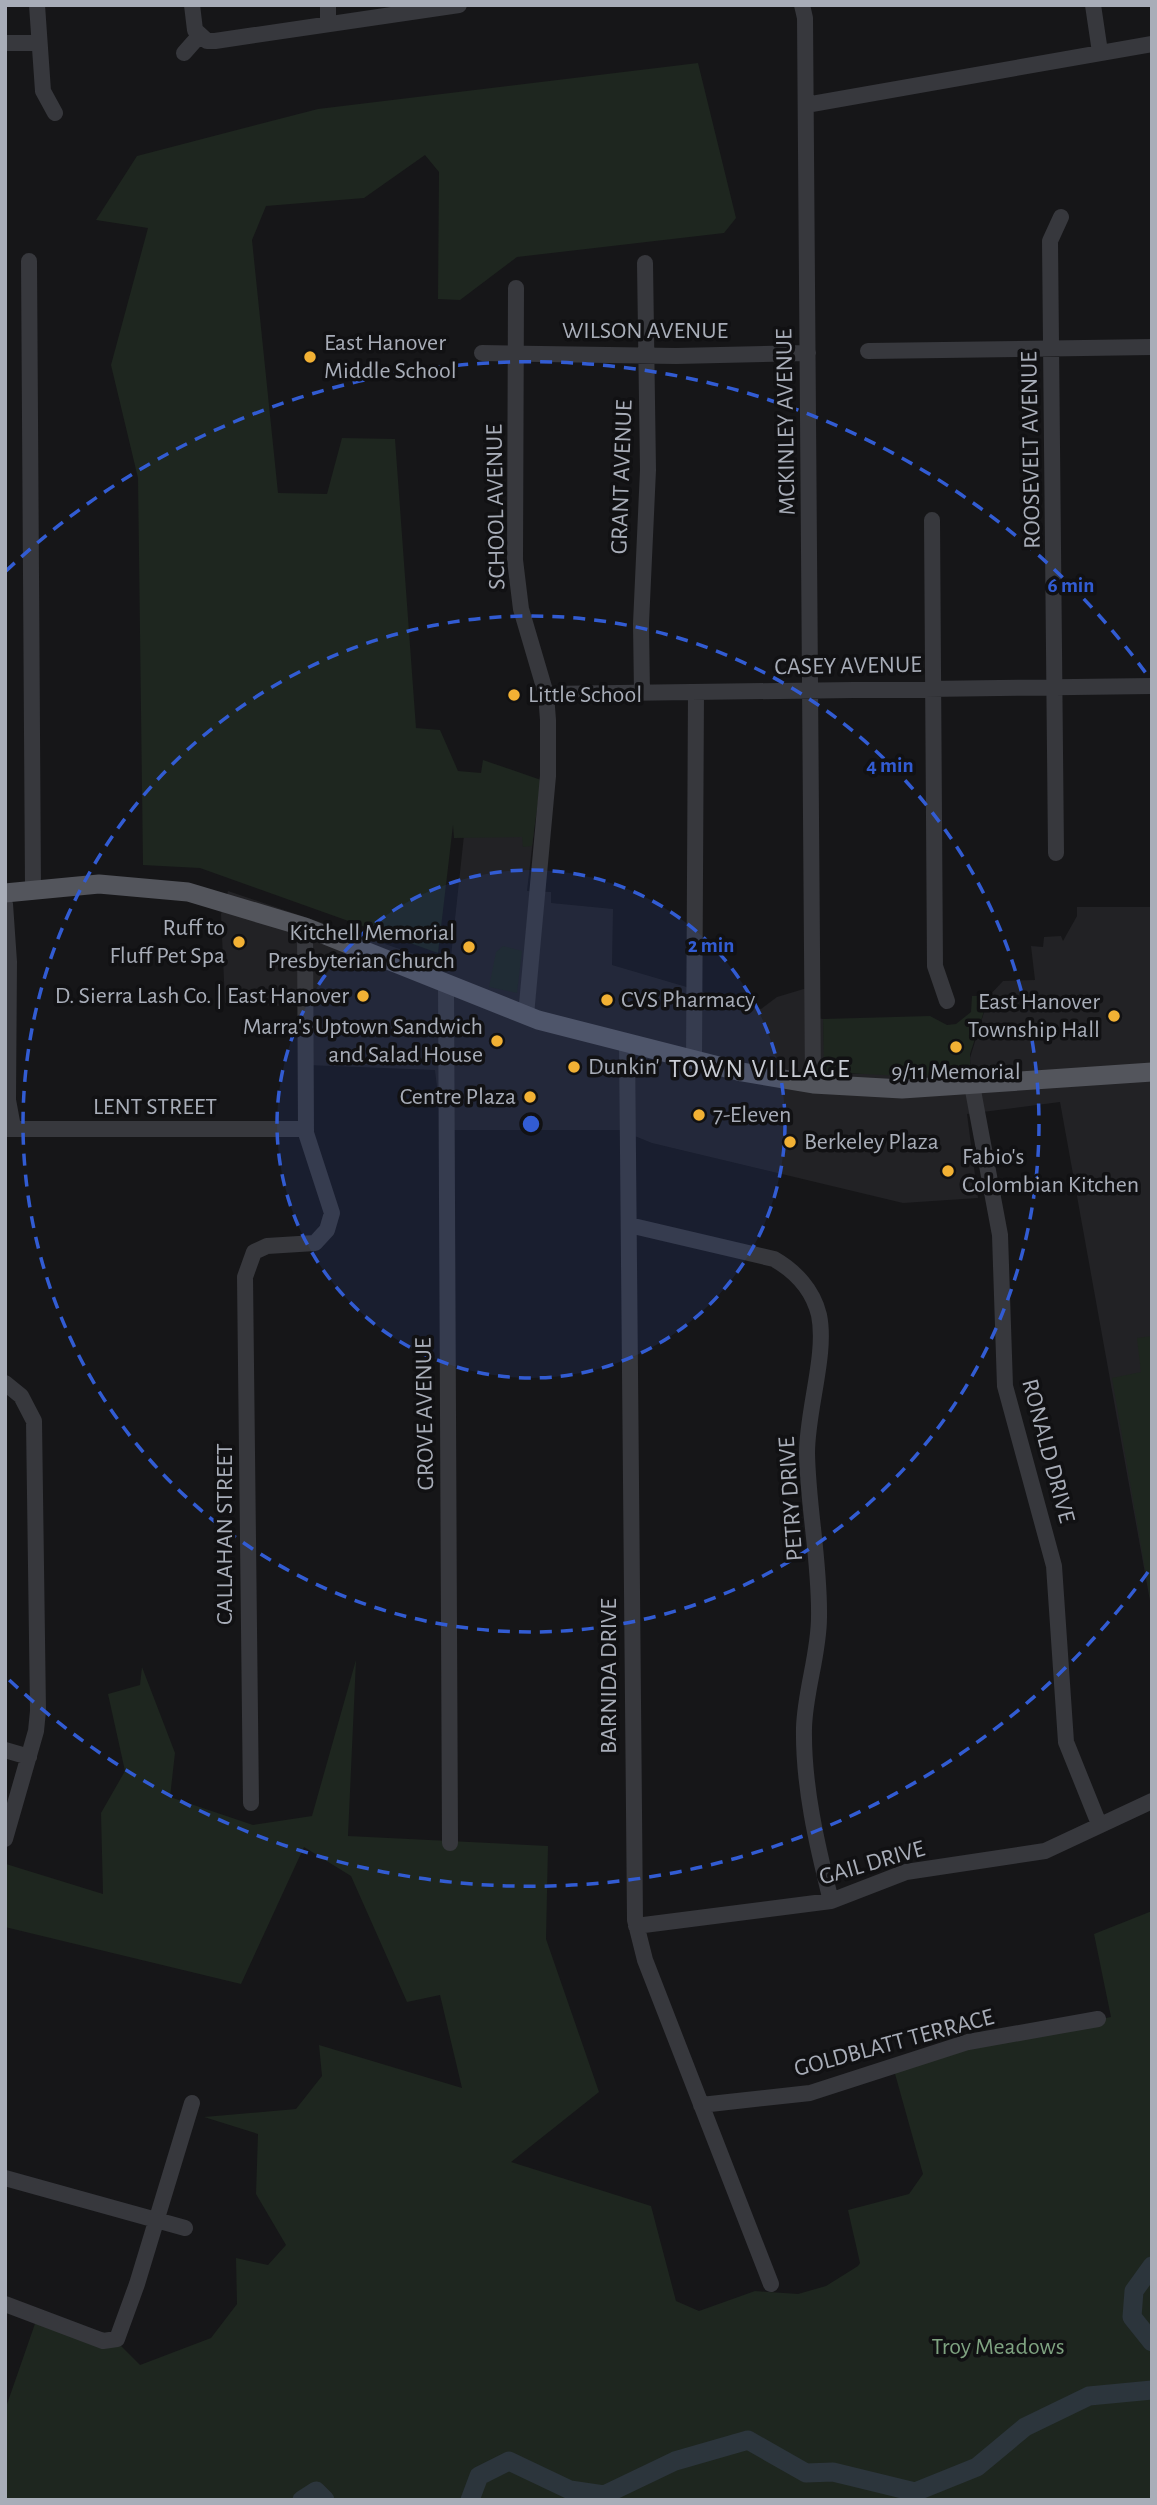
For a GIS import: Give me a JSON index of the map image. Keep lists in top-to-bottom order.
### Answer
{
  "streets": {
    "street": [
      "WILSON AVENUE",
      "MCKINLEY AVENUE",
      "ROOSEVELT AVENUE",
      "GRANT AVENUE",
      "SCHOOL AVENUE",
      "CASEY AVENUE",
      "LENT STREET",
      "GROVE AVENUE",
      "RONALD DRIVE",
      "PETRY DRIVE",
      "CALLAHAN STREET",
      "BARNIDA DRIVE",
      "GAIL DRIVE",
      "GOLDBLATT TERRACE"
    ]
  },
  "crossings": [
    ["WILSON AVENUE", "MCKINLEY AVENUE"],
    ["WILSON AVENUE", "GRANT AVENUE"],
    ["WILSON AVENUE", "SCHOOL AVENUE"],
    ["MCKINLEY AVENUE", "CASEY AVENUE"],
    ["ROOSEVELT AVENUE", "CASEY AVENUE"],
    ["GRANT AVENUE", "CASEY AVENUE"],
    ["SCHOOL AVENUE", "CASEY AVENUE"],
    ["LENT STREET", "CALLAHAN STREET"],
    ["RONALD DRIVE", "GAIL DRIVE"],
    ["PETRY DRIVE", "BARNIDA DRIVE"],
    ["PETRY DRIVE", "GAIL DRIVE"],
    ["BARNIDA DRIVE", "GAIL DRIVE"],
    ["BARNIDA DRIVE", "GOLDBLATT TERRACE"]
  ],
  "districts": ["TOWN VILLAGE"],
  "parks": ["Troy Meadows"],
  "places": [
    "East Hanover Middle School",
    "Little School",
    "Ruff to Fluff Pet Spa",
    "Kitchell Memorial Presbyterian Church",
    "D. Sierra Lash Co. | East Hanover",
    "CVS Pharmacy",
    "East Hanover Township Hall",
    "Marra's Uptown Sandwich and Salad House",
    "9/11 Memorial",
    "Dunkin'",
    "Centre Plaza",
    "7-Eleven",
    "Berkeley Plaza",
    "Fabio's Colombian Kitchen"
  ],
  "rings": ["6 min", "4 min", "2 min"]
}
